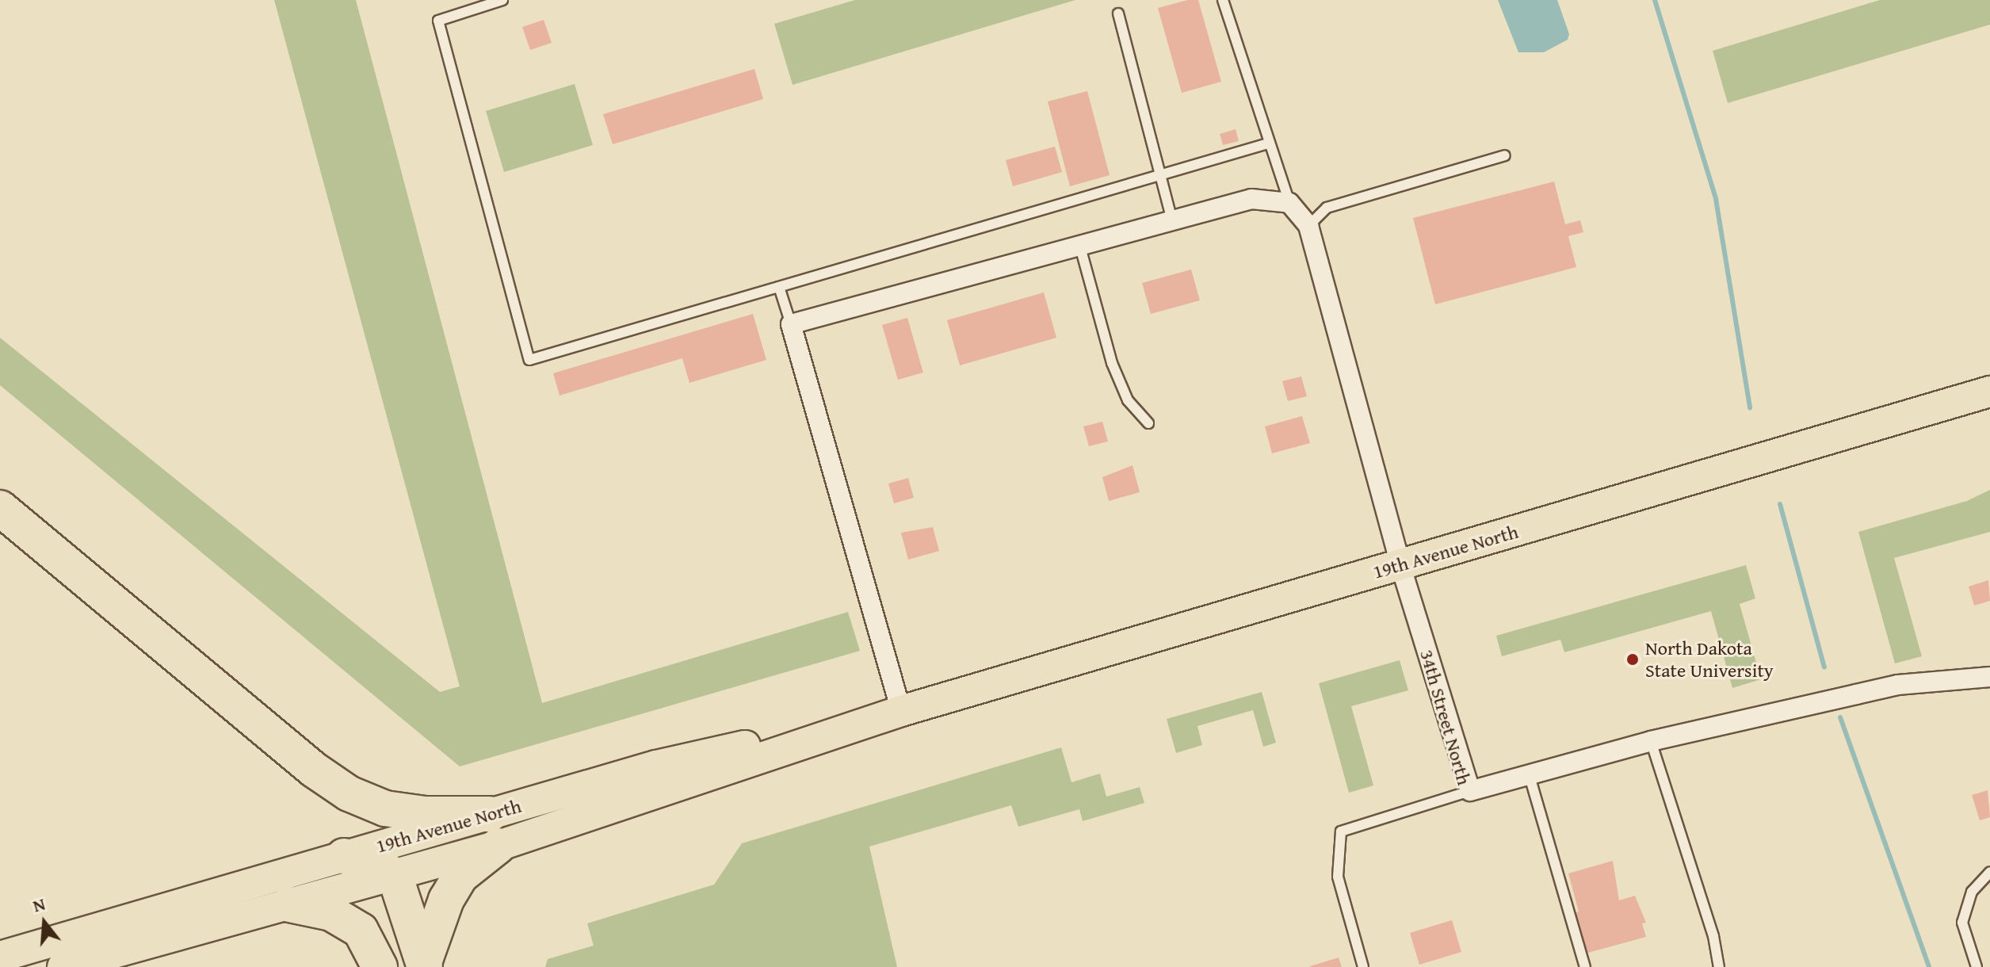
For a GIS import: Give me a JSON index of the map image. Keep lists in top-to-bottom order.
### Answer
{
  "streets": {
    "main road": ["19th Avenue North"],
    "street": ["34th Street North"]
  },
  "crossings": [
    ["19th Avenue North", "34th Street North"]
  ],
  "places": ["North Dakota State University"],
  "north": "top"
}
